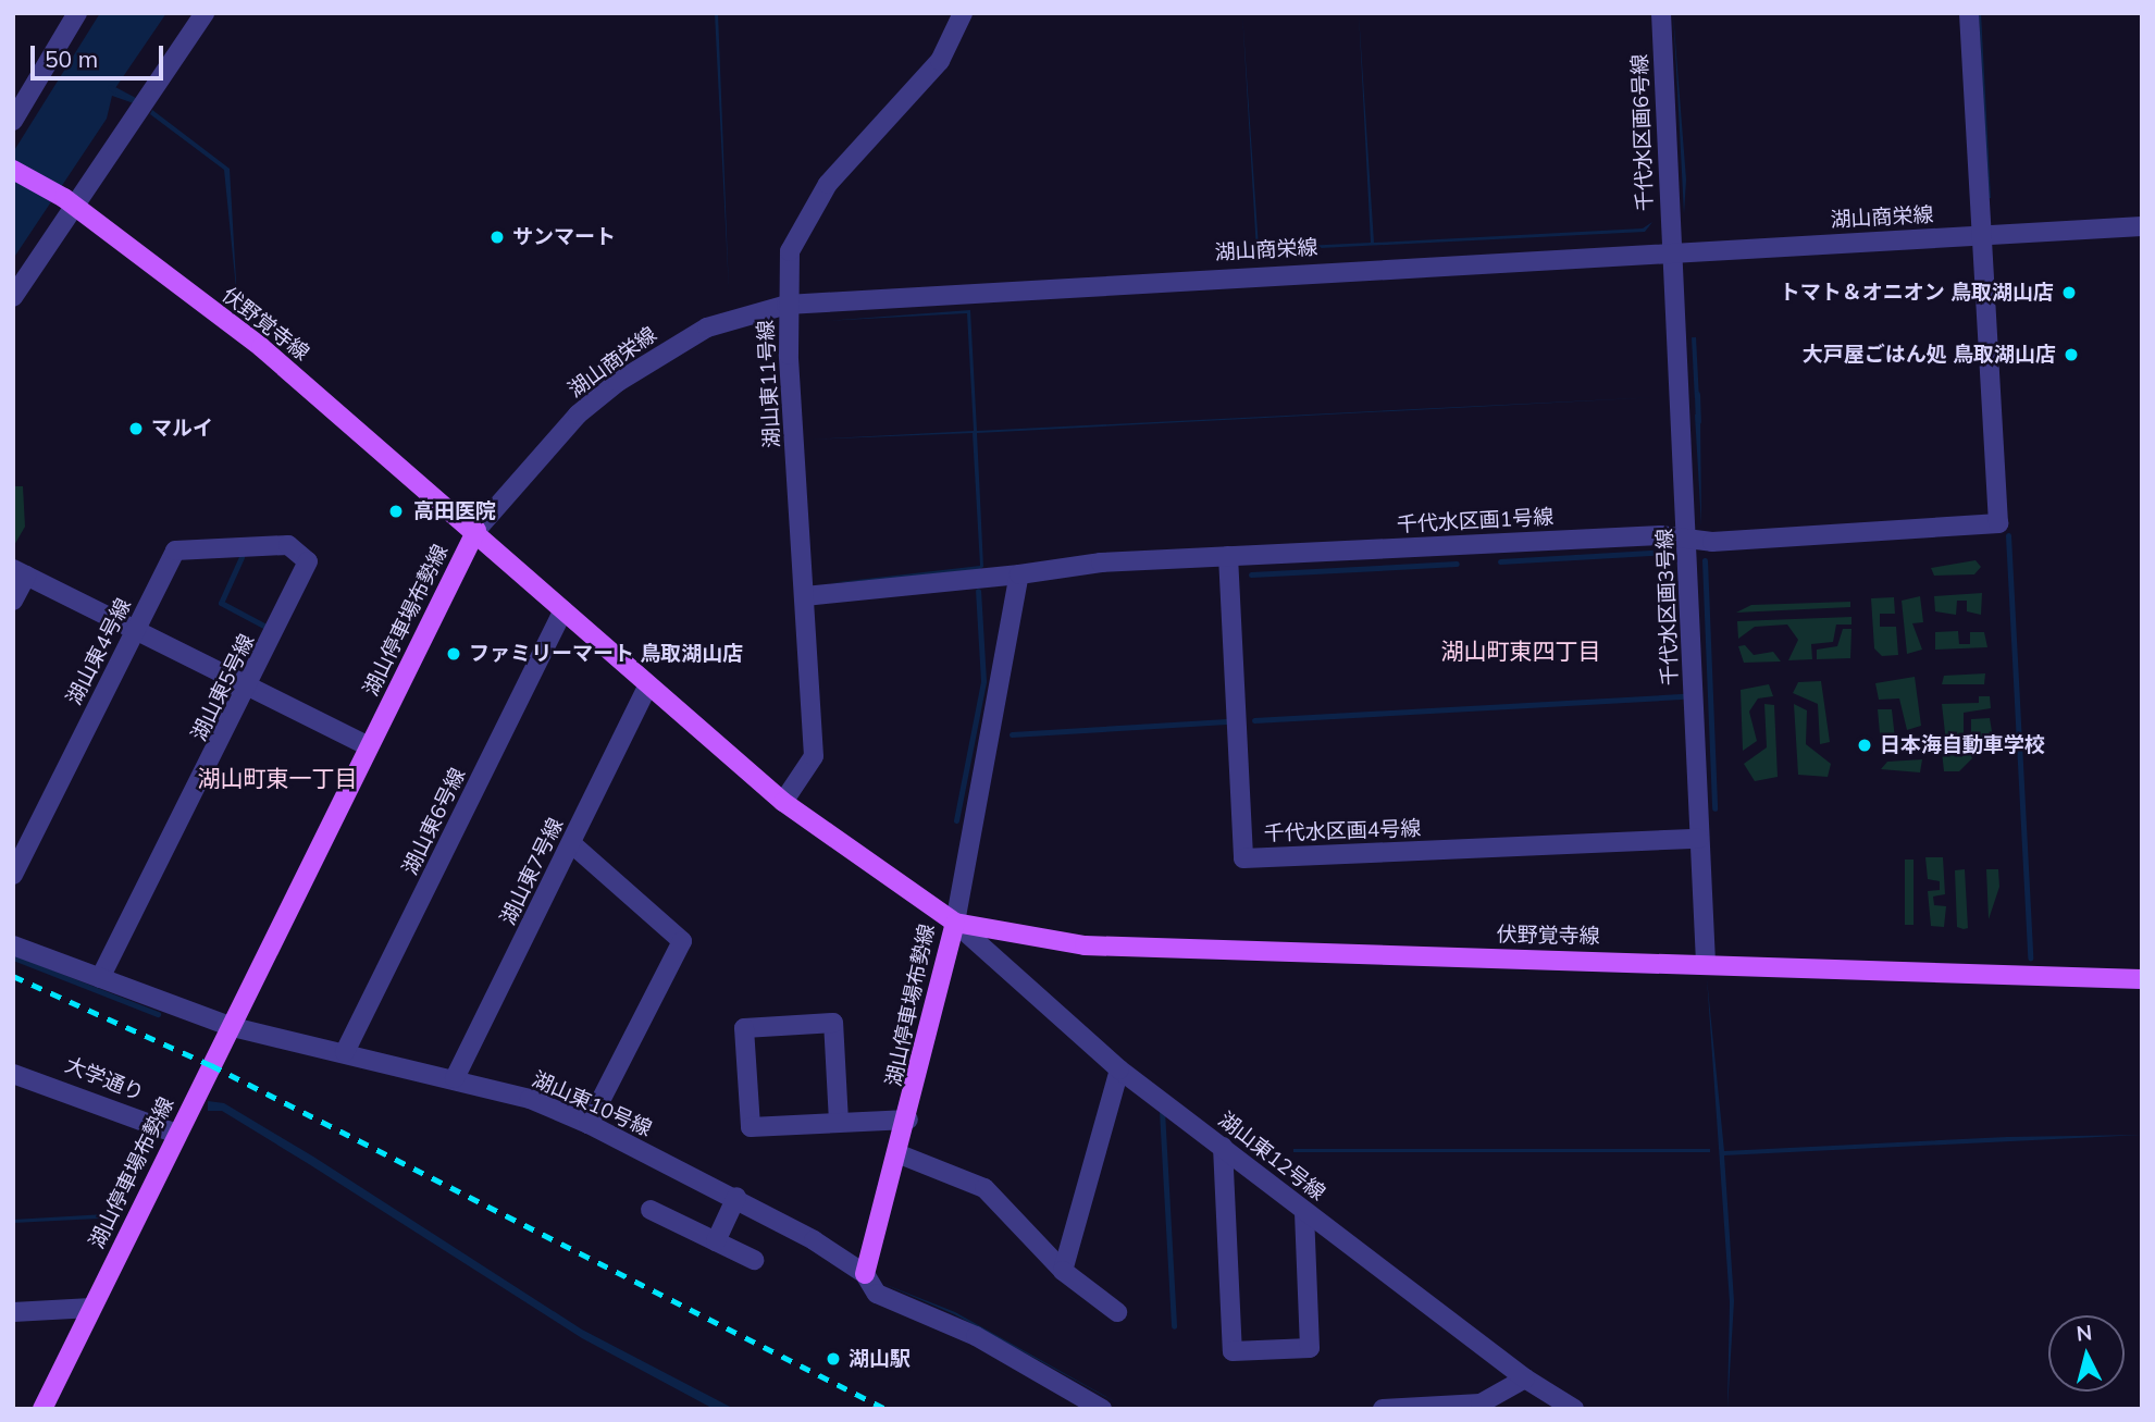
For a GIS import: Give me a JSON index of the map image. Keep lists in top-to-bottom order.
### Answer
{
  "streets": {
    "main road": ["伏野覚寺線", "湖山停車場布勢線"],
    "street": [
      "千代水区画6号線",
      "湖山商栄線",
      "湖山東11号線",
      "千代水区画1号線",
      "千代水区画3号線",
      "湖山東4号線",
      "湖山東5号線",
      "湖山東6号線",
      "千代水区画4号線",
      "湖山東7号線",
      "大学通り",
      "湖山東10号線",
      "湖山東12号線"
    ]
  },
  "crossings": [
    ["千代水区画6号線", "湖山商栄線"],
    ["千代水区画6号線", "千代水区画3号線"],
    ["湖山商栄線", "伏野覚寺線"],
    ["湖山商栄線", "湖山東11号線"],
    ["湖山商栄線", "千代水区画1号線"],
    ["湖山商栄線", "千代水区画3号線"],
    ["湖山商栄線", "湖山停車場布勢線"],
    ["伏野覚寺線", "千代水区画3号線"],
    ["伏野覚寺線", "湖山停車場布勢線"],
    ["伏野覚寺線", "湖山東12号線"],
    ["湖山東11号線", "千代水区画1号線"],
    ["湖山東11号線", "湖山停車場布勢線"],
    ["千代水区画1号線", "千代水区画3号線"],
    ["千代水区画1号線", "千代水区画4号線"],
    ["千代水区画3号線", "千代水区画4号線"],
    ["湖山停車場布勢線", "湖山東6号線"],
    ["湖山停車場布勢線", "湖山東7号線"],
    ["湖山停車場布勢線", "大学通り"],
    ["湖山停車場布勢線", "湖山東10号線"],
    ["湖山停車場布勢線", "湖山東12号線"],
    ["湖山東4号線", "湖山東5号線"],
    ["湖山東5号線", "湖山東10号線"],
    ["湖山東6号線", "湖山東10号線"],
    ["湖山東7号線", "湖山東10号線"]
  ],
  "districts": ["湖山町東四丁目", "湖山町東一丁目"],
  "places": [
    "サンマート",
    "トマト＆オニオン 鳥取湖山店",
    "大戸屋ごはん処 鳥取湖山店",
    "マルイ",
    "高田医院",
    "ファミリーマート 鳥取湖山店",
    "日本海自動車学校",
    "湖山駅"
  ],
  "scale_bar": "50 m",
  "north": "top"
}
